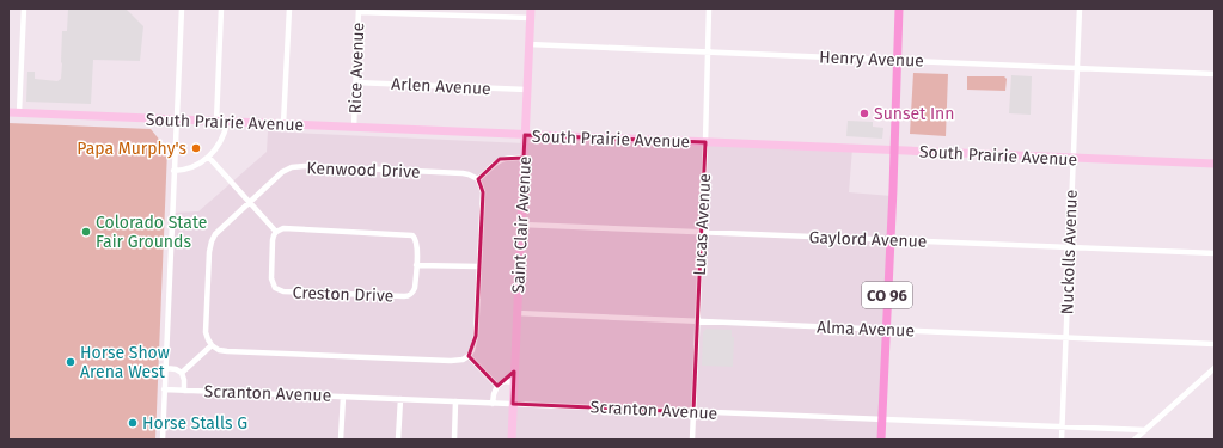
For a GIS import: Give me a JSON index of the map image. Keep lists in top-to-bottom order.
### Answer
{
  "streets": {
    "main road": ["South Prairie Avenue", "Saint Clair Avenue", "CO 96"],
    "street": [
      "Henry Avenue",
      "Rice Avenue",
      "Arlen Avenue",
      "Kenwood Drive",
      "Lucas Avenue",
      "Gaylord Avenue",
      "Nuckolls Avenue",
      "Creston Drive",
      "Alma Avenue",
      "Scranton Avenue"
    ]
  },
  "crossings": [
    ["Henry Avenue", "Saint Clair Avenue"],
    ["Henry Avenue", "Lucas Avenue"],
    ["Henry Avenue", "Nuckolls Avenue"],
    ["Henry Avenue", "CO 96"],
    ["Rice Avenue", "Arlen Avenue"],
    ["Rice Avenue", "South Prairie Avenue"],
    ["Arlen Avenue", "Saint Clair Avenue"],
    ["South Prairie Avenue", "Saint Clair Avenue"],
    ["South Prairie Avenue", "Lucas Avenue"],
    ["South Prairie Avenue", "Nuckolls Avenue"],
    ["South Prairie Avenue", "CO 96"],
    ["Saint Clair Avenue", "Gaylord Avenue"],
    ["Saint Clair Avenue", "Alma Avenue"],
    ["Saint Clair Avenue", "Scranton Avenue"],
    ["Lucas Avenue", "Gaylord Avenue"],
    ["Lucas Avenue", "Alma Avenue"],
    ["Lucas Avenue", "Scranton Avenue"],
    ["Gaylord Avenue", "Nuckolls Avenue"],
    ["Gaylord Avenue", "CO 96"],
    ["Nuckolls Avenue", "Alma Avenue"],
    ["Nuckolls Avenue", "Scranton Avenue"],
    ["CO 96", "Alma Avenue"],
    ["CO 96", "Scranton Avenue"]
  ],
  "places": [
    "Sunset Inn",
    "Papa Murphy's",
    "Colorado State Fair Grounds",
    "Horse Show Arena West",
    "Horse Stalls G"
  ]
}
